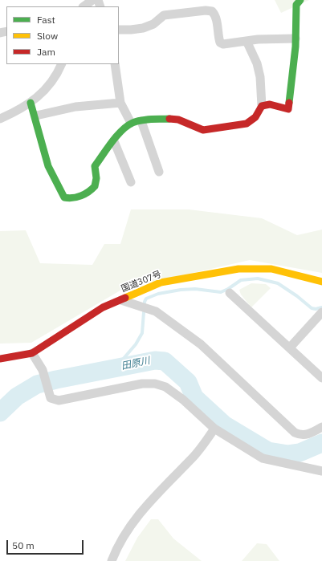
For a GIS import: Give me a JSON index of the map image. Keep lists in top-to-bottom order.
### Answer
{
  "streets": {
    "main road": ["国道307号"]
  },
  "water": ["田原川"],
  "legend": ["Fast", "Slow", "Jam"],
  "scale_bar": "50 m"
}
